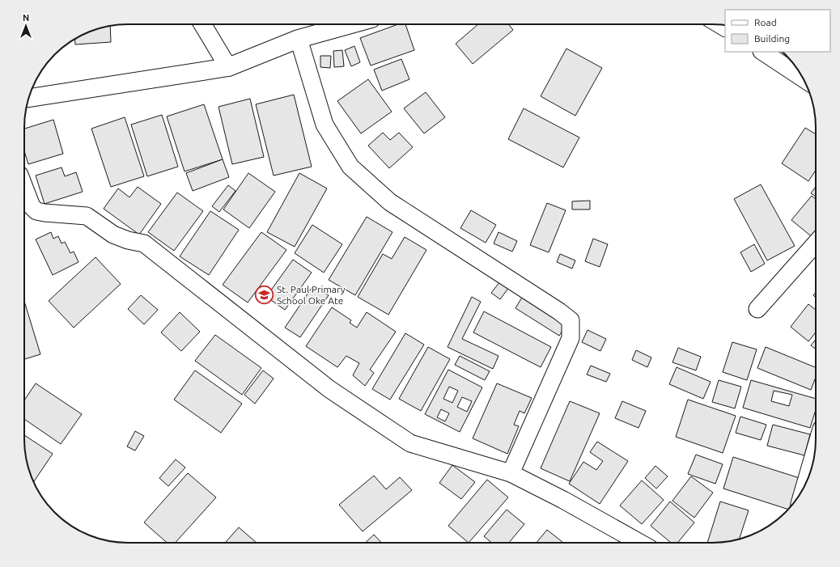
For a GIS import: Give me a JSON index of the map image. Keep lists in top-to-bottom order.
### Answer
{
  "places": {
    "school or university": ["St. Paul Primary School Oke Ate"]
  },
  "legend": ["Road", "Building"],
  "north": "top"
}
